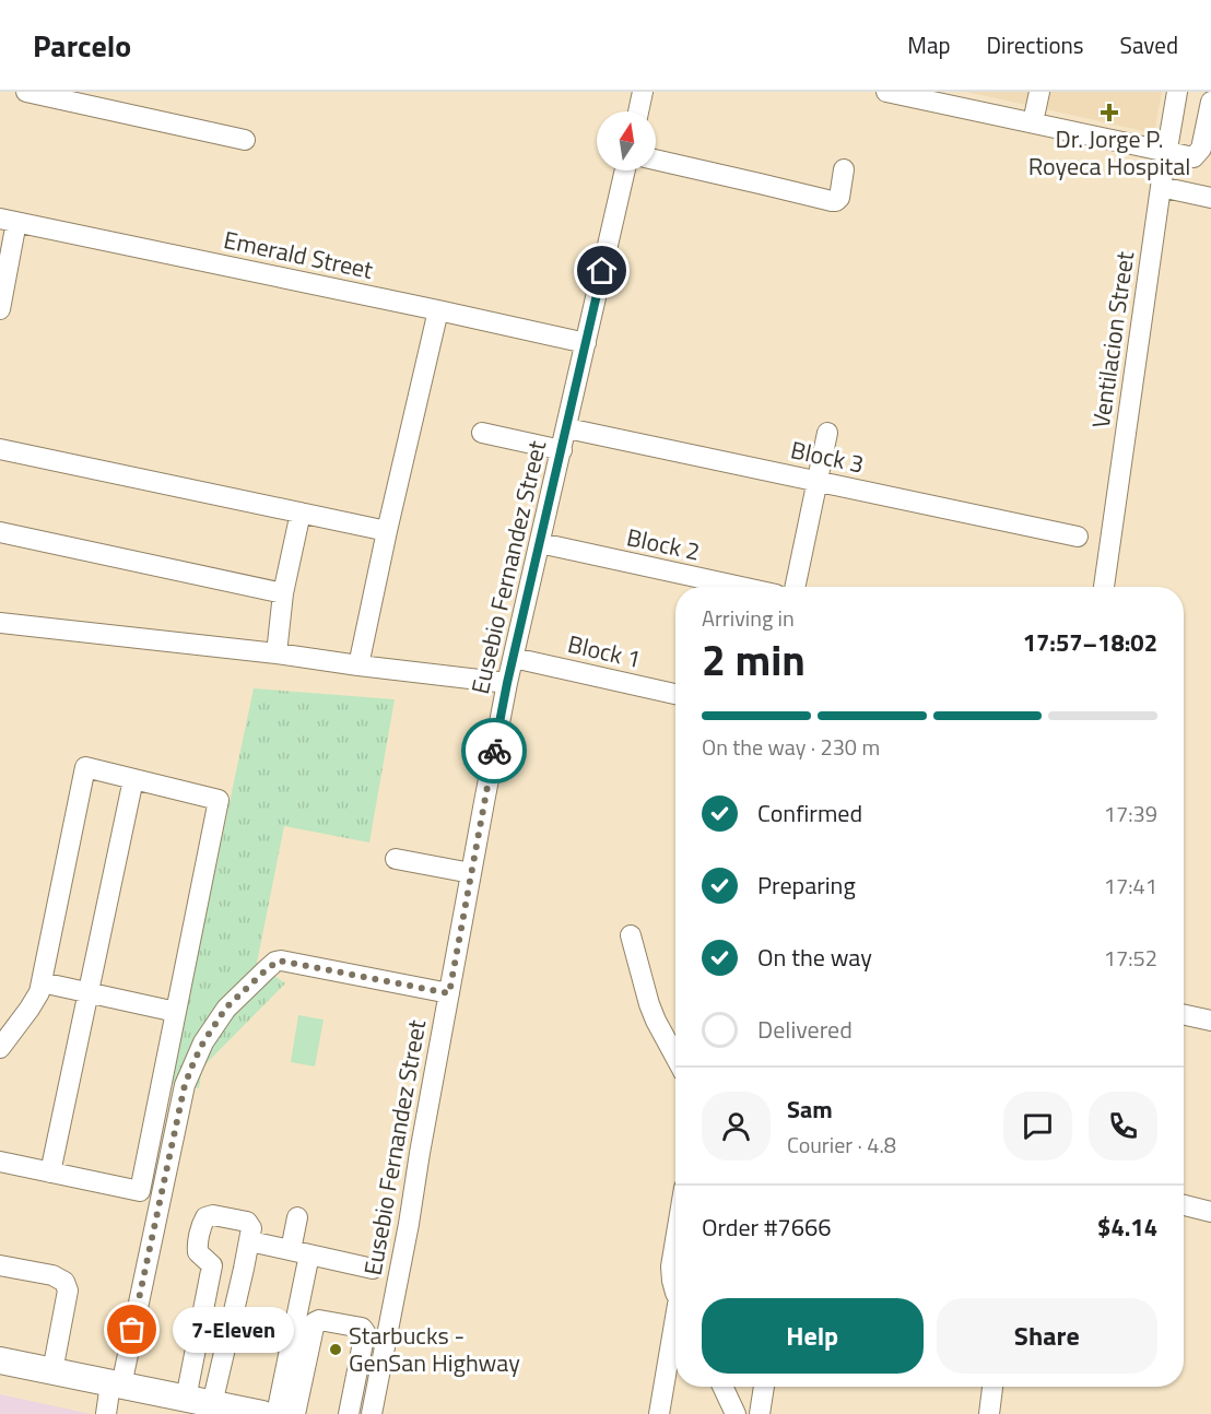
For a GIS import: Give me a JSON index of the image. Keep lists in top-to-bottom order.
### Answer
{
  "streets": {
    "street": [
      "Emerald Street",
      "Ventilacion Street",
      "Block 3",
      "Block 2",
      "Eusebio Fernandez Street",
      "Block 1"
    ]
  },
  "crossings": [
    ["Emerald Street", "Eusebio Fernandez Street"],
    ["Block 3", "Eusebio Fernandez Street"],
    ["Block 2", "Eusebio Fernandez Street"],
    ["Eusebio Fernandez Street", "Block 1"]
  ],
  "places": {
    "health": ["Dr. Jorge P. Royeca Hospital"],
    "other": ["7-Eleven", "Starbucks - GenSan Highway"]
  },
  "north": "top",
  "page": {
    "header": "Parcelo",
    "nav": ["Map", "Directions", "Saved"],
    "heading": ["2 min", "Arriving in", "17:57–18:02"],
    "panel": [
      "Sam",
      "Courier · 4.8",
      "Order #7666",
      "$4.14"
    ],
    "bar": "On the way · 230 m",
    "list": [
      ["Confirmed", "17:39"],
      ["Preparing", "17:41"],
      ["On the way", "17:52"],
      "Delivered"
    ],
    "buttons": ["Help", "Share"],
    "bubble": "7-Eleven"
  }
}
